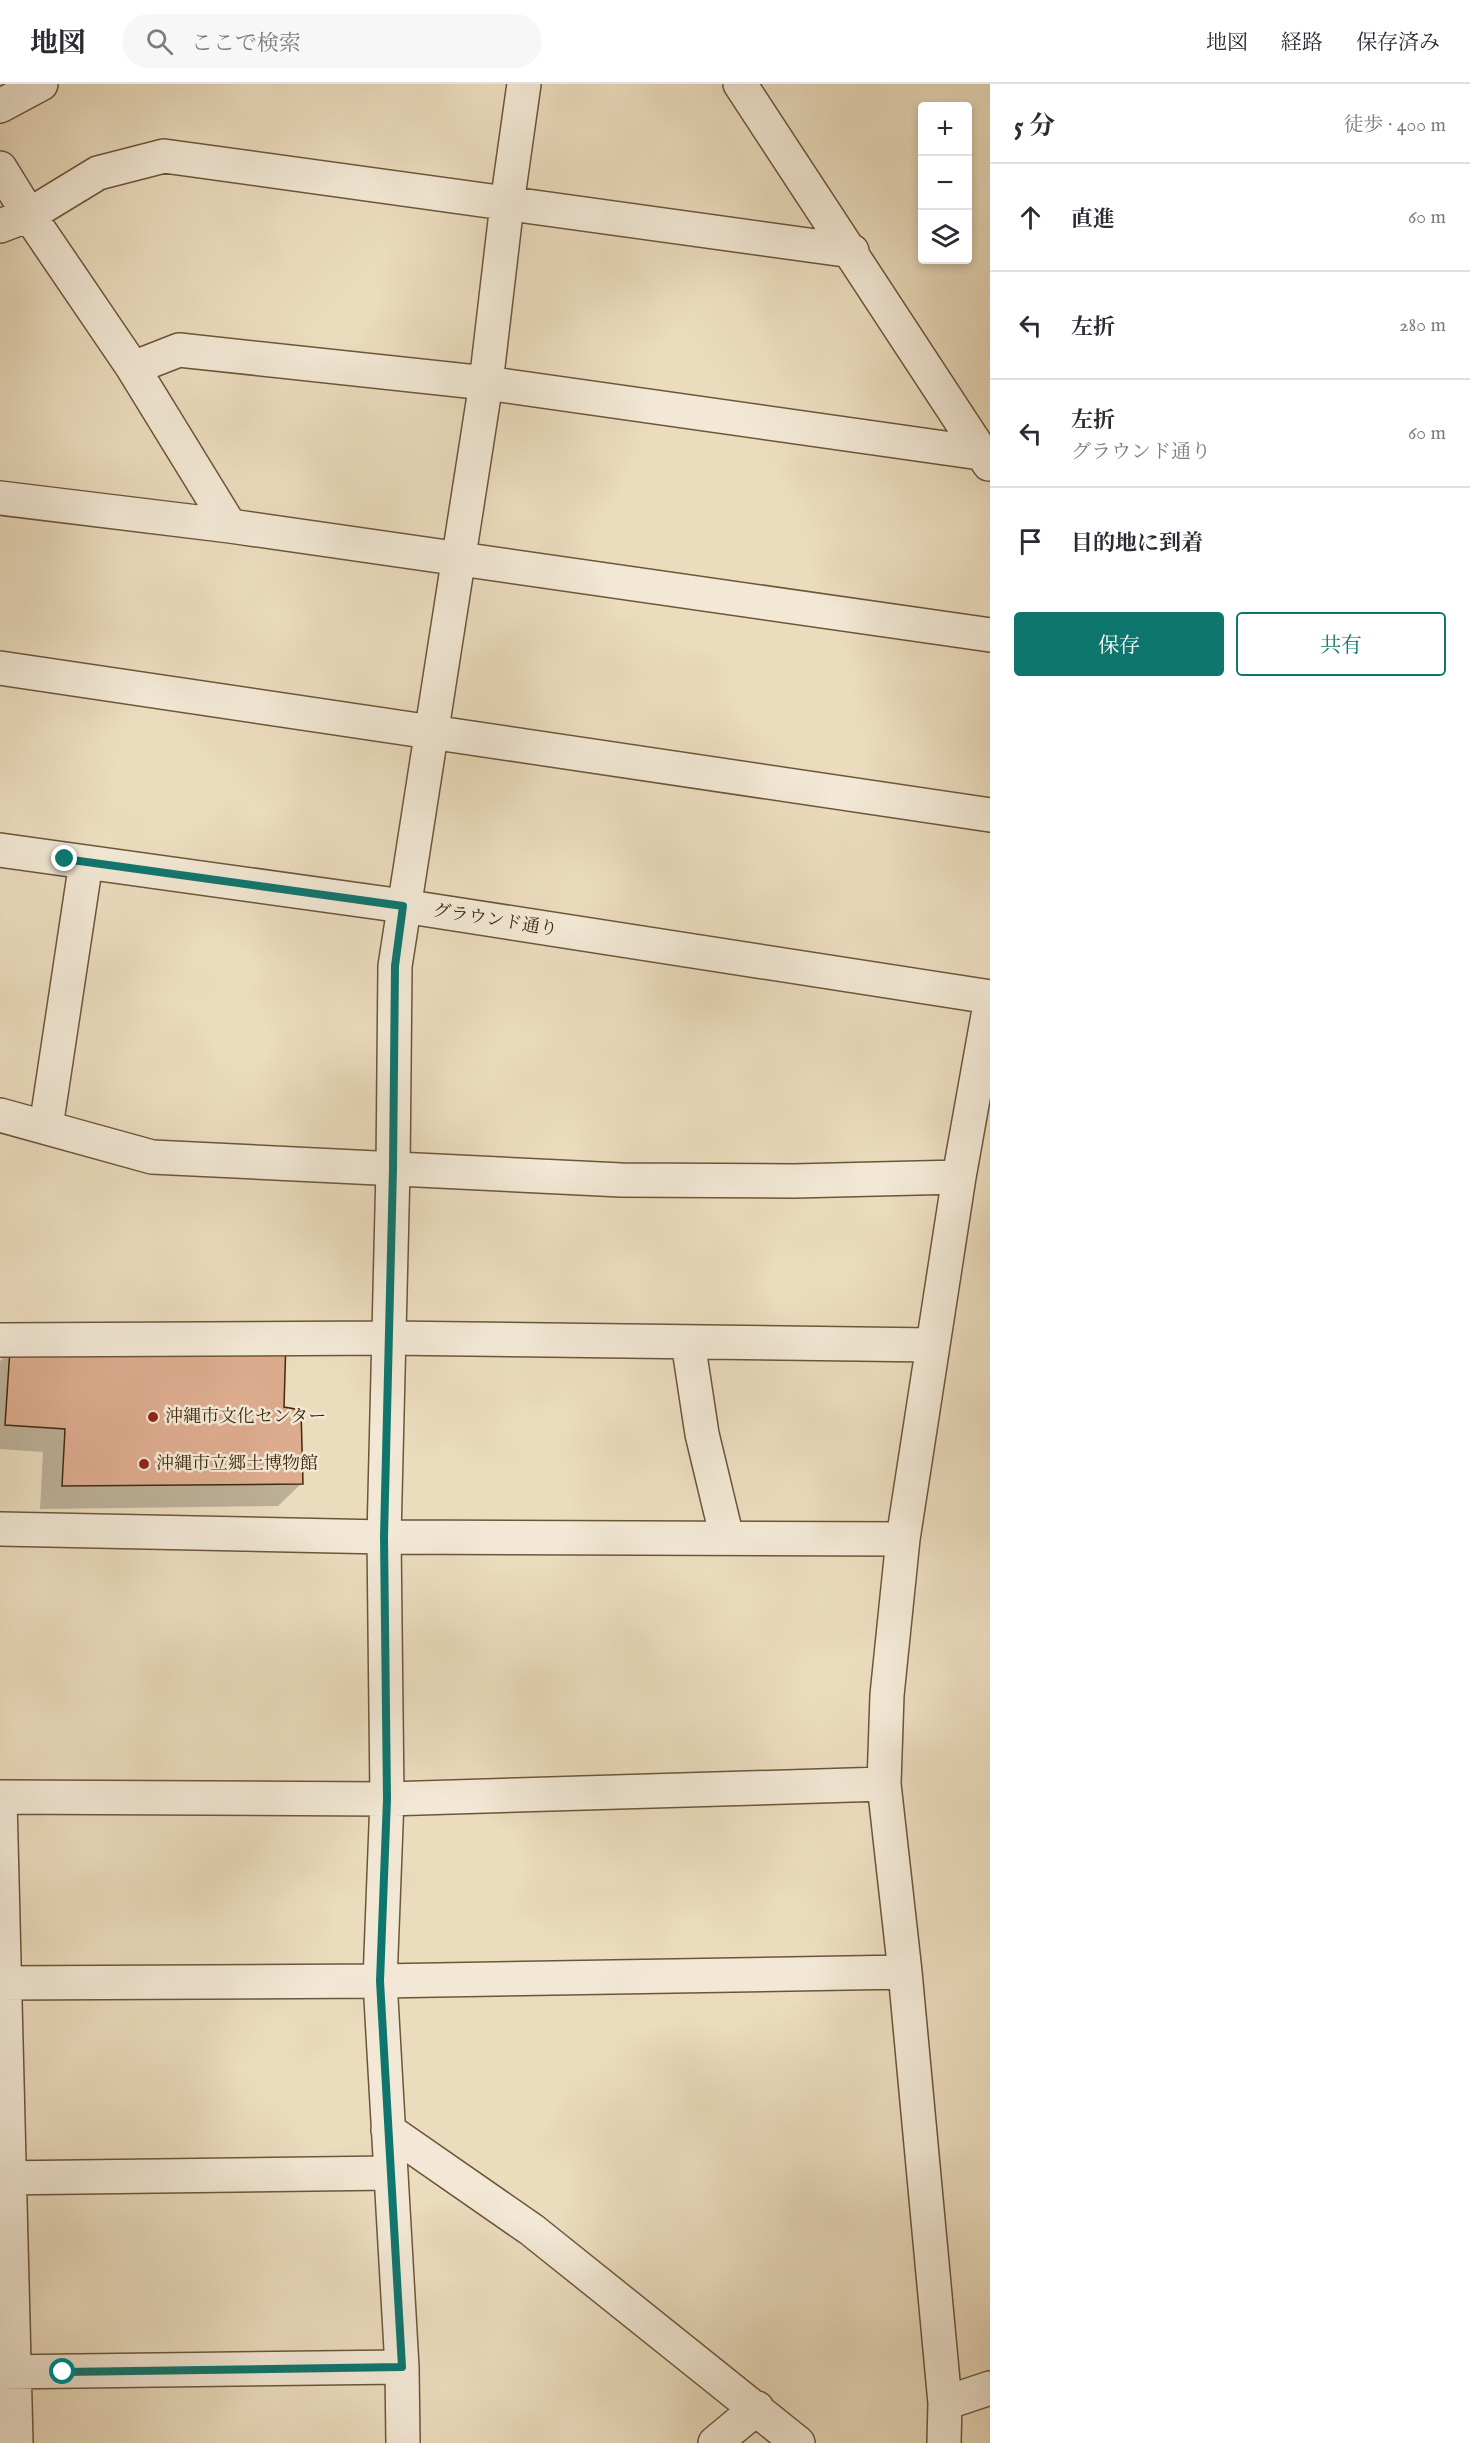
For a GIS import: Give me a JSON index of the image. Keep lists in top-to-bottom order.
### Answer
{
  "streets": {
    "street": ["グラウンド通り"]
  },
  "places": ["沖縄市文化センター", "沖縄市立郷土博物館"],
  "page": {
    "header": "地図",
    "search": "ここで検索",
    "nav": ["地図", "経路", "保存済み"],
    "heading": ["5 分", "徒歩 · 400 m"],
    "map_buttons": ["+", "−"],
    "list": [
      ["直進", "60 m"],
      ["左折", "280 m"],
      ["左折", "グラウンド通り", "60 m"],
      "目的地に到着"
    ],
    "buttons": ["保存", "共有"]
  }
}
